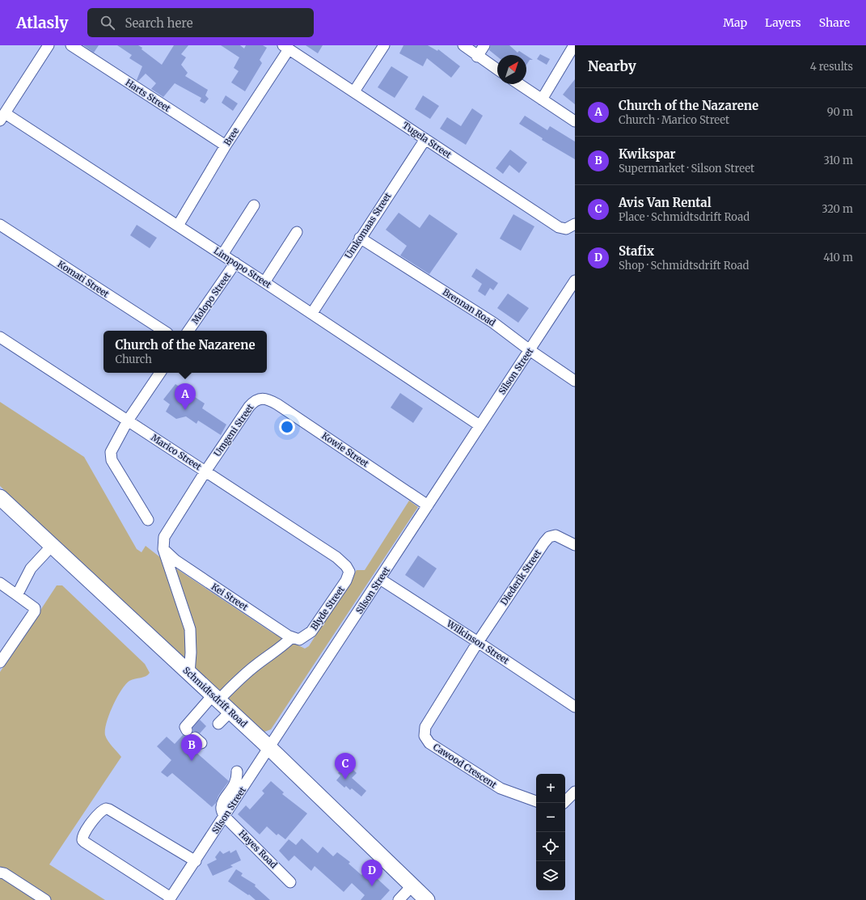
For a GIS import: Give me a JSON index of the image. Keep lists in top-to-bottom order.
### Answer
{
  "streets": {
    "highway": ["Schmidtsdrift Road"],
    "street": [
      "Harts Street",
      "Bree",
      "Tugela Street",
      "Umkomaas Street",
      "Limpopo Street",
      "Komati Street",
      "Molopo Street",
      "Brennan Road",
      "Silson Street",
      "Umgeni Street",
      "Kowie Street",
      "Marico Street",
      "Diederik Street",
      "Kei Street",
      "Blyde Street",
      "Wilkinson Street",
      "Cawood Crescent",
      "Hayes Road"
    ]
  },
  "crossings": [
    ["Harts Street", "Bree"],
    ["Bree", "Tugela Street"],
    ["Bree", "Limpopo Street"],
    ["Tugela Street", "Umkomaas Street"],
    ["Umkomaas Street", "Limpopo Street"],
    ["Umkomaas Street", "Brennan Road"],
    ["Limpopo Street", "Molopo Street"],
    ["Limpopo Street", "Silson Street"],
    ["Brennan Road", "Silson Street"],
    ["Silson Street", "Kowie Street"],
    ["Silson Street", "Wilkinson Street"],
    ["Silson Street", "Schmidtsdrift Road"],
    ["Silson Street", "Hayes Road"],
    ["Umgeni Street", "Kowie Street"],
    ["Umgeni Street", "Marico Street"],
    ["Umgeni Street", "Kei Street"],
    ["Marico Street", "Blyde Street"],
    ["Diederik Street", "Wilkinson Street"],
    ["Diederik Street", "Cawood Crescent"],
    ["Kei Street", "Blyde Street"],
    ["Blyde Street", "Schmidtsdrift Road"],
    ["Wilkinson Street", "Cawood Crescent"]
  ],
  "north": "top right",
  "page": {
    "header": "Atlasly",
    "search": "Search here",
    "nav": ["Map", "Layers", "Share"],
    "heading": ["Nearby", "4 results"],
    "list": [
      {
        "mark": "A",
        "name": "Church of the Nazarene",
        "note": "Church · Marico Street",
        "value": "90 m"
      },
      {
        "mark": "B",
        "name": "Kwikspar",
        "note": "Supermarket · Silson Street",
        "value": "310 m"
      },
      {
        "mark": "C",
        "name": "Avis Van Rental",
        "note": "Place · Schmidtsdrift Road",
        "value": "320 m"
      },
      {
        "mark": "D",
        "name": "Stafix",
        "note": "Shop · Schmidtsdrift Road",
        "value": "410 m"
      }
    ],
    "popup": ["Church of the Nazarene", "Church"],
    "pins": [
      "A",
      "B",
      "C",
      "D"
    ],
    "map_buttons": ["+", "−"]
  }
}
